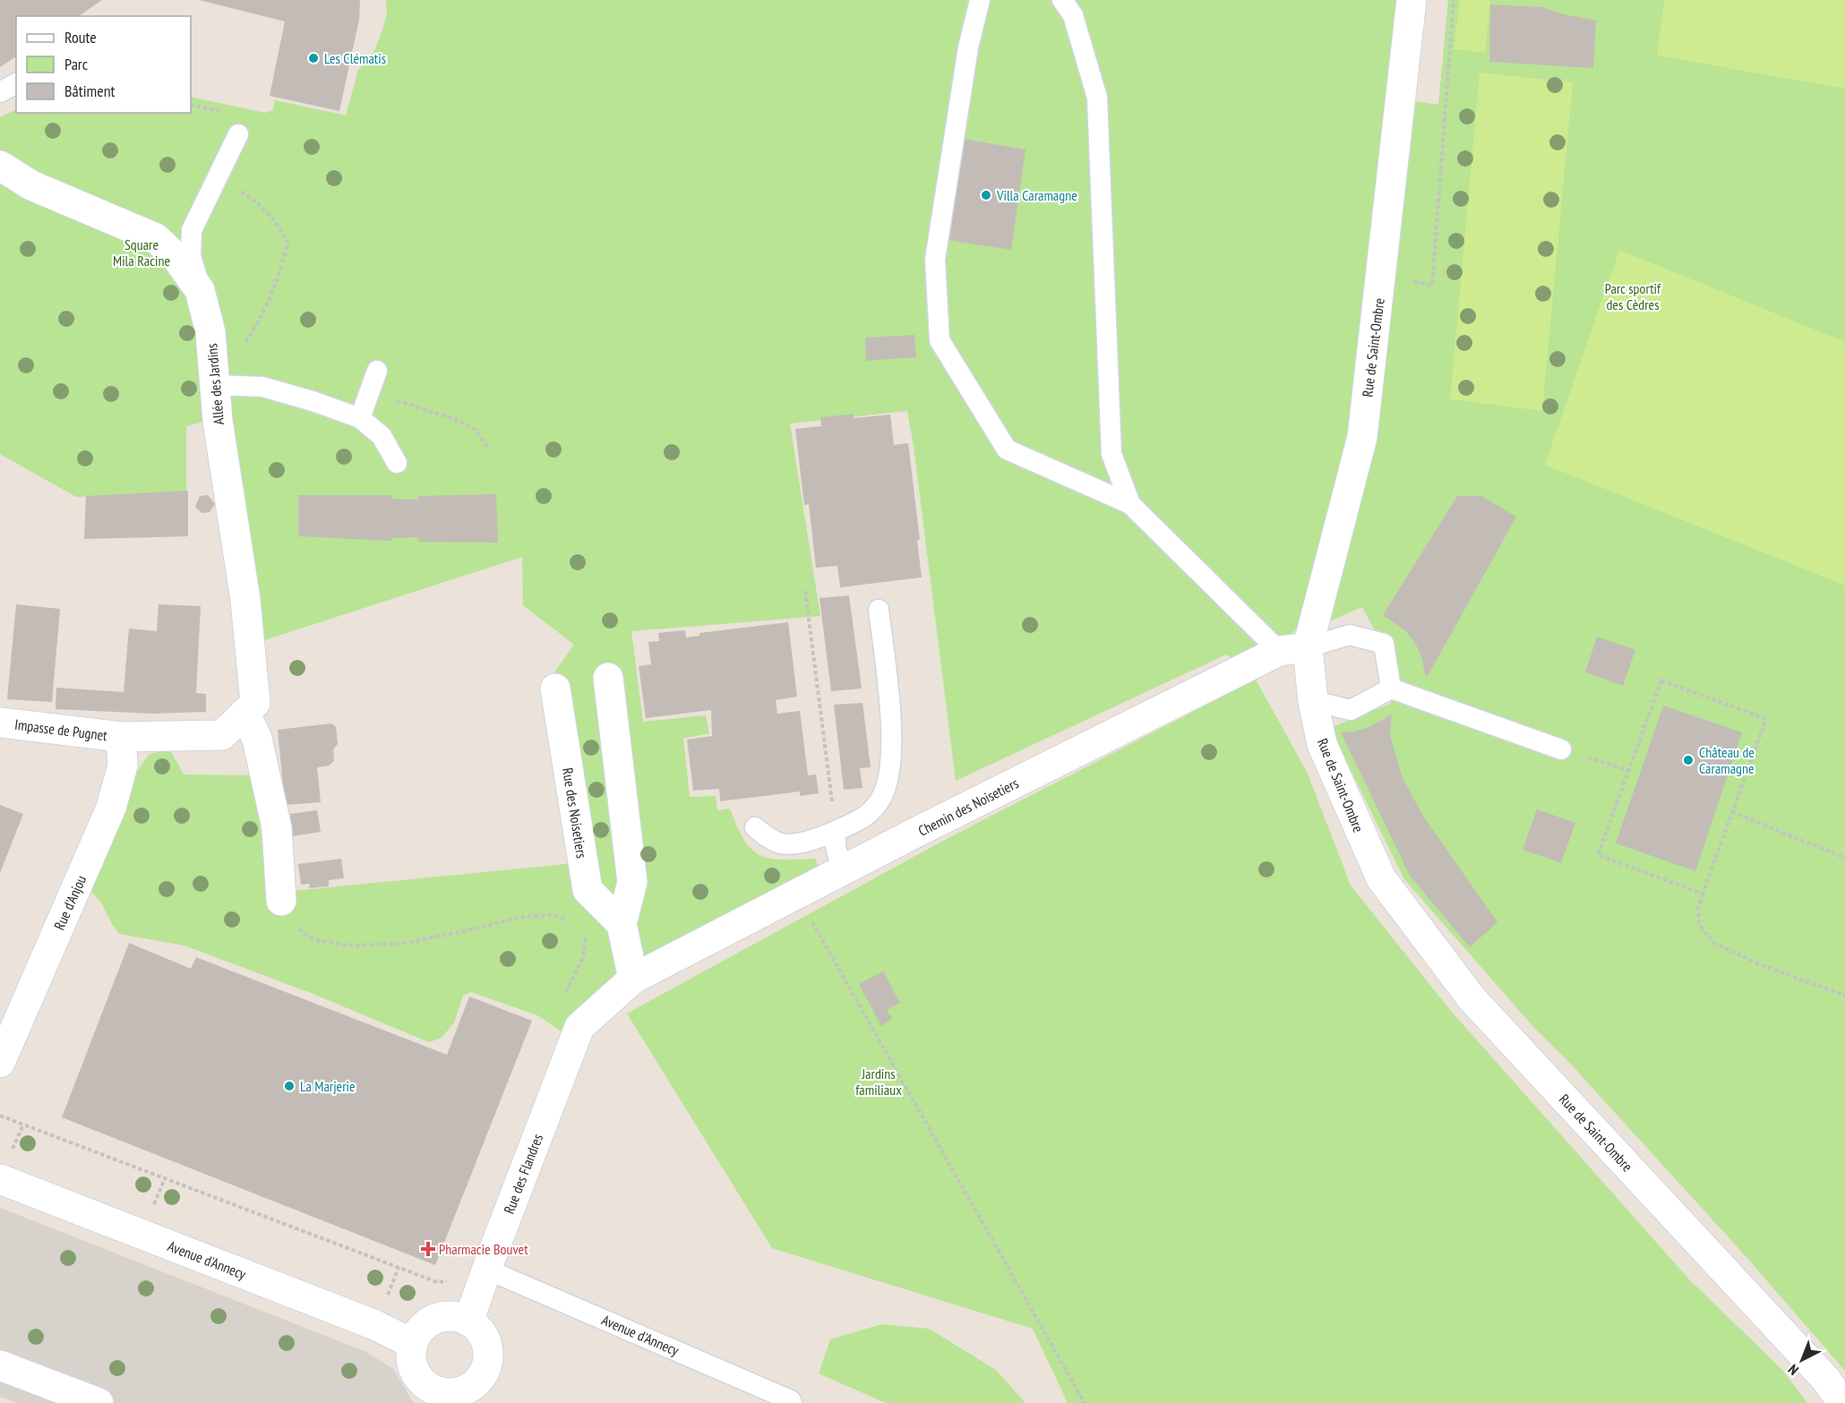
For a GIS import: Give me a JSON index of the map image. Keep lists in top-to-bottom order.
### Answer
{
  "streets": {
    "street": [
      "Rue de Saint-Ombre",
      "Allée des Jardins",
      "Impasse de Pugnet",
      "Chemin des Noisetiers",
      "Rue des Noisetiers",
      "Rue d'Anjou",
      "Rue des Flandres",
      "Avenue d'Annecy"
    ]
  },
  "crossings": [
    ["Rue de Saint-Ombre", "Chemin des Noisetiers"],
    ["Allée des Jardins", "Impasse de Pugnet"],
    ["Allée des Jardins", "Rue d'Anjou"],
    ["Impasse de Pugnet", "Rue d'Anjou"],
    ["Rue des Flandres", "Avenue d'Annecy"]
  ],
  "parks": ["Square Mila Racine", "Parc sportif des Cèdres", "Jardins familiaux"],
  "places": {
    "other": [
      "Les Clématis",
      "Villa Caramagne",
      "Château de Caramagne",
      "La Marjerie"
    ],
    "health": ["Pharmacie Bouvet"]
  },
  "legend": ["Route", "Parc", "Bâtiment"],
  "north": "bottom left"
}
